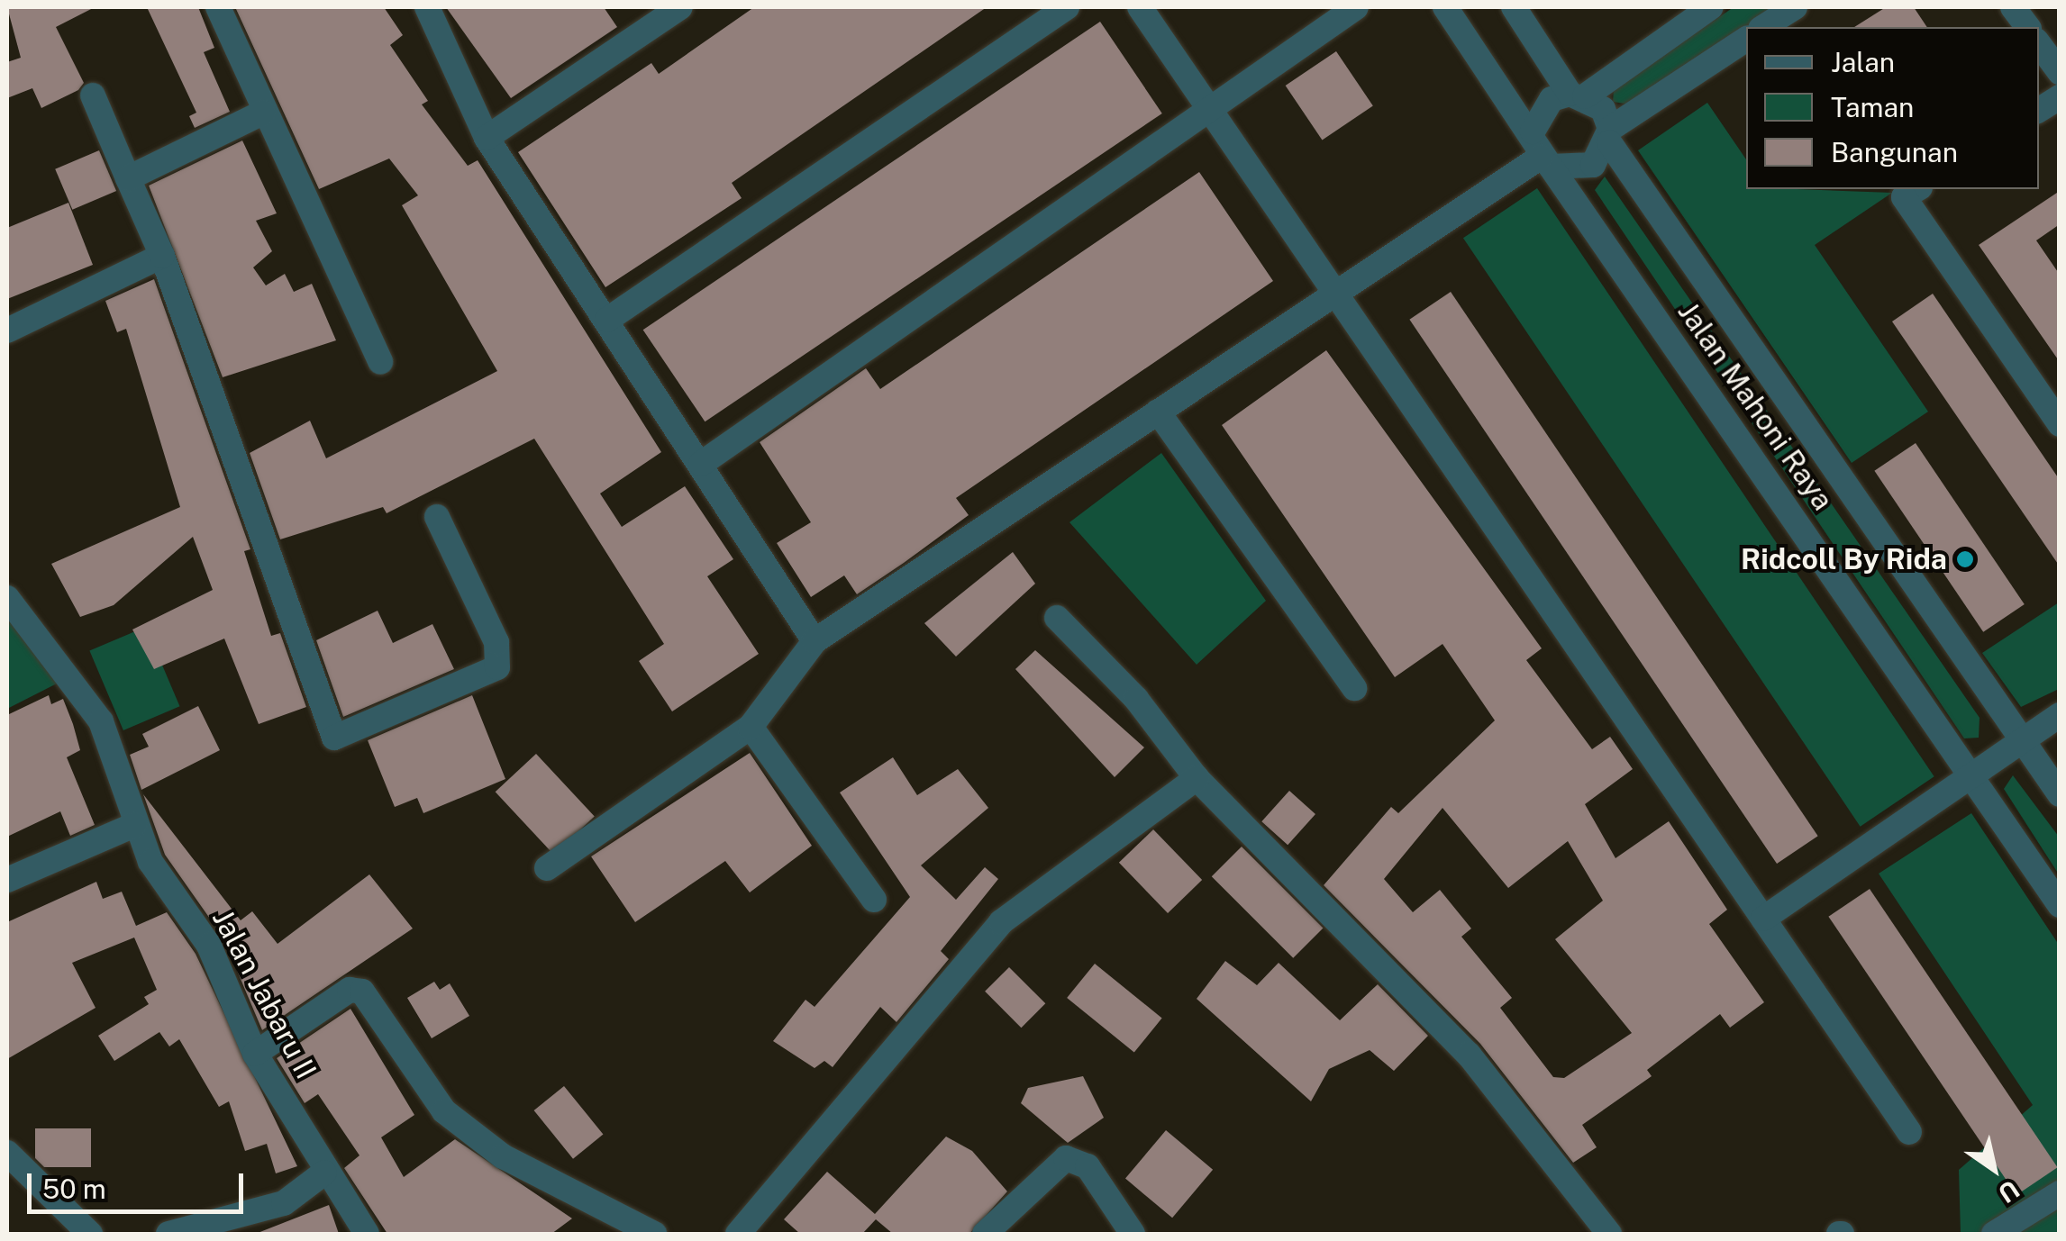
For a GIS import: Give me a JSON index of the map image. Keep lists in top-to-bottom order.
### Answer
{
  "streets": {
    "street": ["Jalan Mahoni Raya", "Jalan Jabaru II"]
  },
  "places": ["Ridcoll By Rida"],
  "legend": ["Jalan", "Taman", "Bangunan"],
  "scale_bar": "50 m",
  "north": "bottom right"
}
